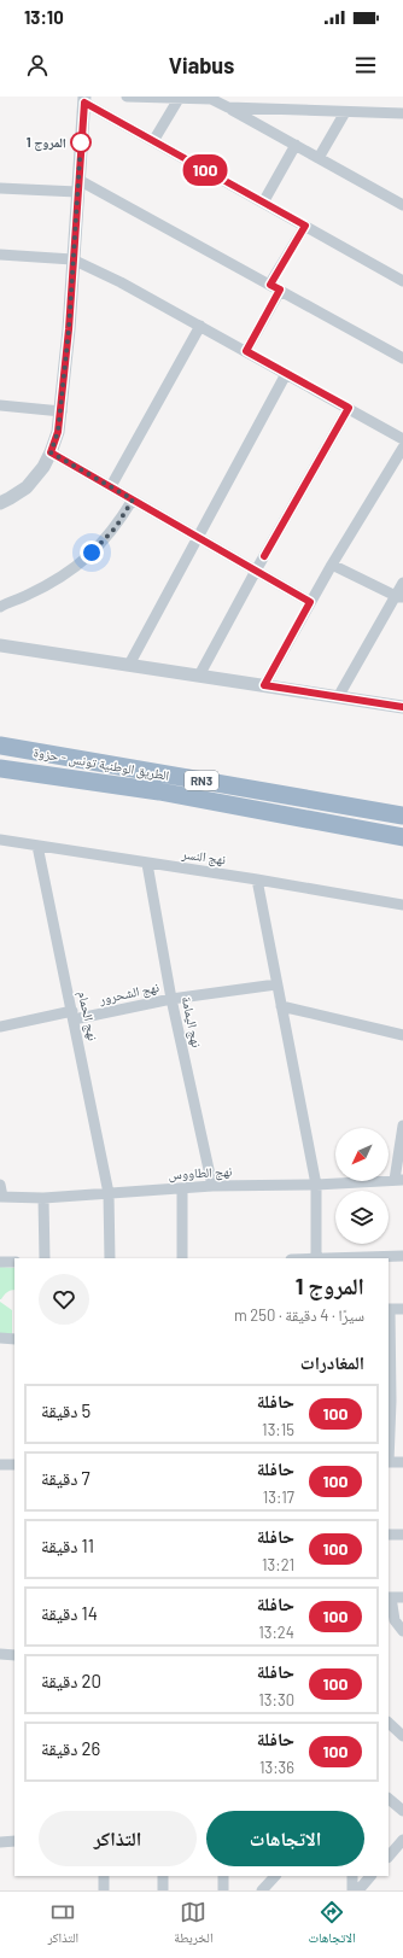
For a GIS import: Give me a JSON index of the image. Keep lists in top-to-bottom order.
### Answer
{
  "streets": {
    "highway": ["الطريق الوطنية تونس - حزوة", "RN3"],
    "street": [
      "نهج النسر",
      "نهج الشحرور",
      "نهج الحمام",
      "نهج اليمامة",
      "نهج الطاووس"
    ]
  },
  "crossings": [
    ["نهج النسر", "نهج الحمام"],
    ["نهج النسر", "نهج اليمامة"],
    ["نهج الشحرور", "نهج الحمام"],
    ["نهج الشحرور", "نهج اليمامة"],
    ["نهج الحمام", "نهج الطاووس"],
    ["نهج اليمامة", "نهج الطاووس"]
  ],
  "places": ["المروج 1"],
  "lines": ["bus line 100"],
  "north": "bottom left",
  "page": {
    "status": "13:10",
    "header": "Viabus",
    "on_map": "100",
    "heading": [
      ["المروج 1", "سيرًا · 4 دقيقة · 250 m"],
      "المغادرات"
    ],
    "list": [
      {
        "mark": "100",
        "name": "حافلة",
        "note": "13:15",
        "value": "5 دقيقة"
      },
      {
        "mark": "100",
        "name": "حافلة",
        "note": "13:17",
        "value": "7 دقيقة"
      },
      {
        "mark": "100",
        "name": "حافلة",
        "note": "13:21",
        "value": "11 دقيقة"
      },
      {
        "mark": "100",
        "name": "حافلة",
        "note": "13:24",
        "value": "14 دقيقة"
      },
      {
        "mark": "100",
        "name": "حافلة",
        "note": "13:30",
        "value": "20 دقيقة"
      },
      {
        "mark": "100",
        "name": "حافلة",
        "note": "13:36",
        "value": "26 دقيقة"
      }
    ],
    "buttons": ["الاتجاهات", "التذاكر"],
    "tabs": ["الاتجاهات", "الخريطة", "التذاكر"]
  }
}
